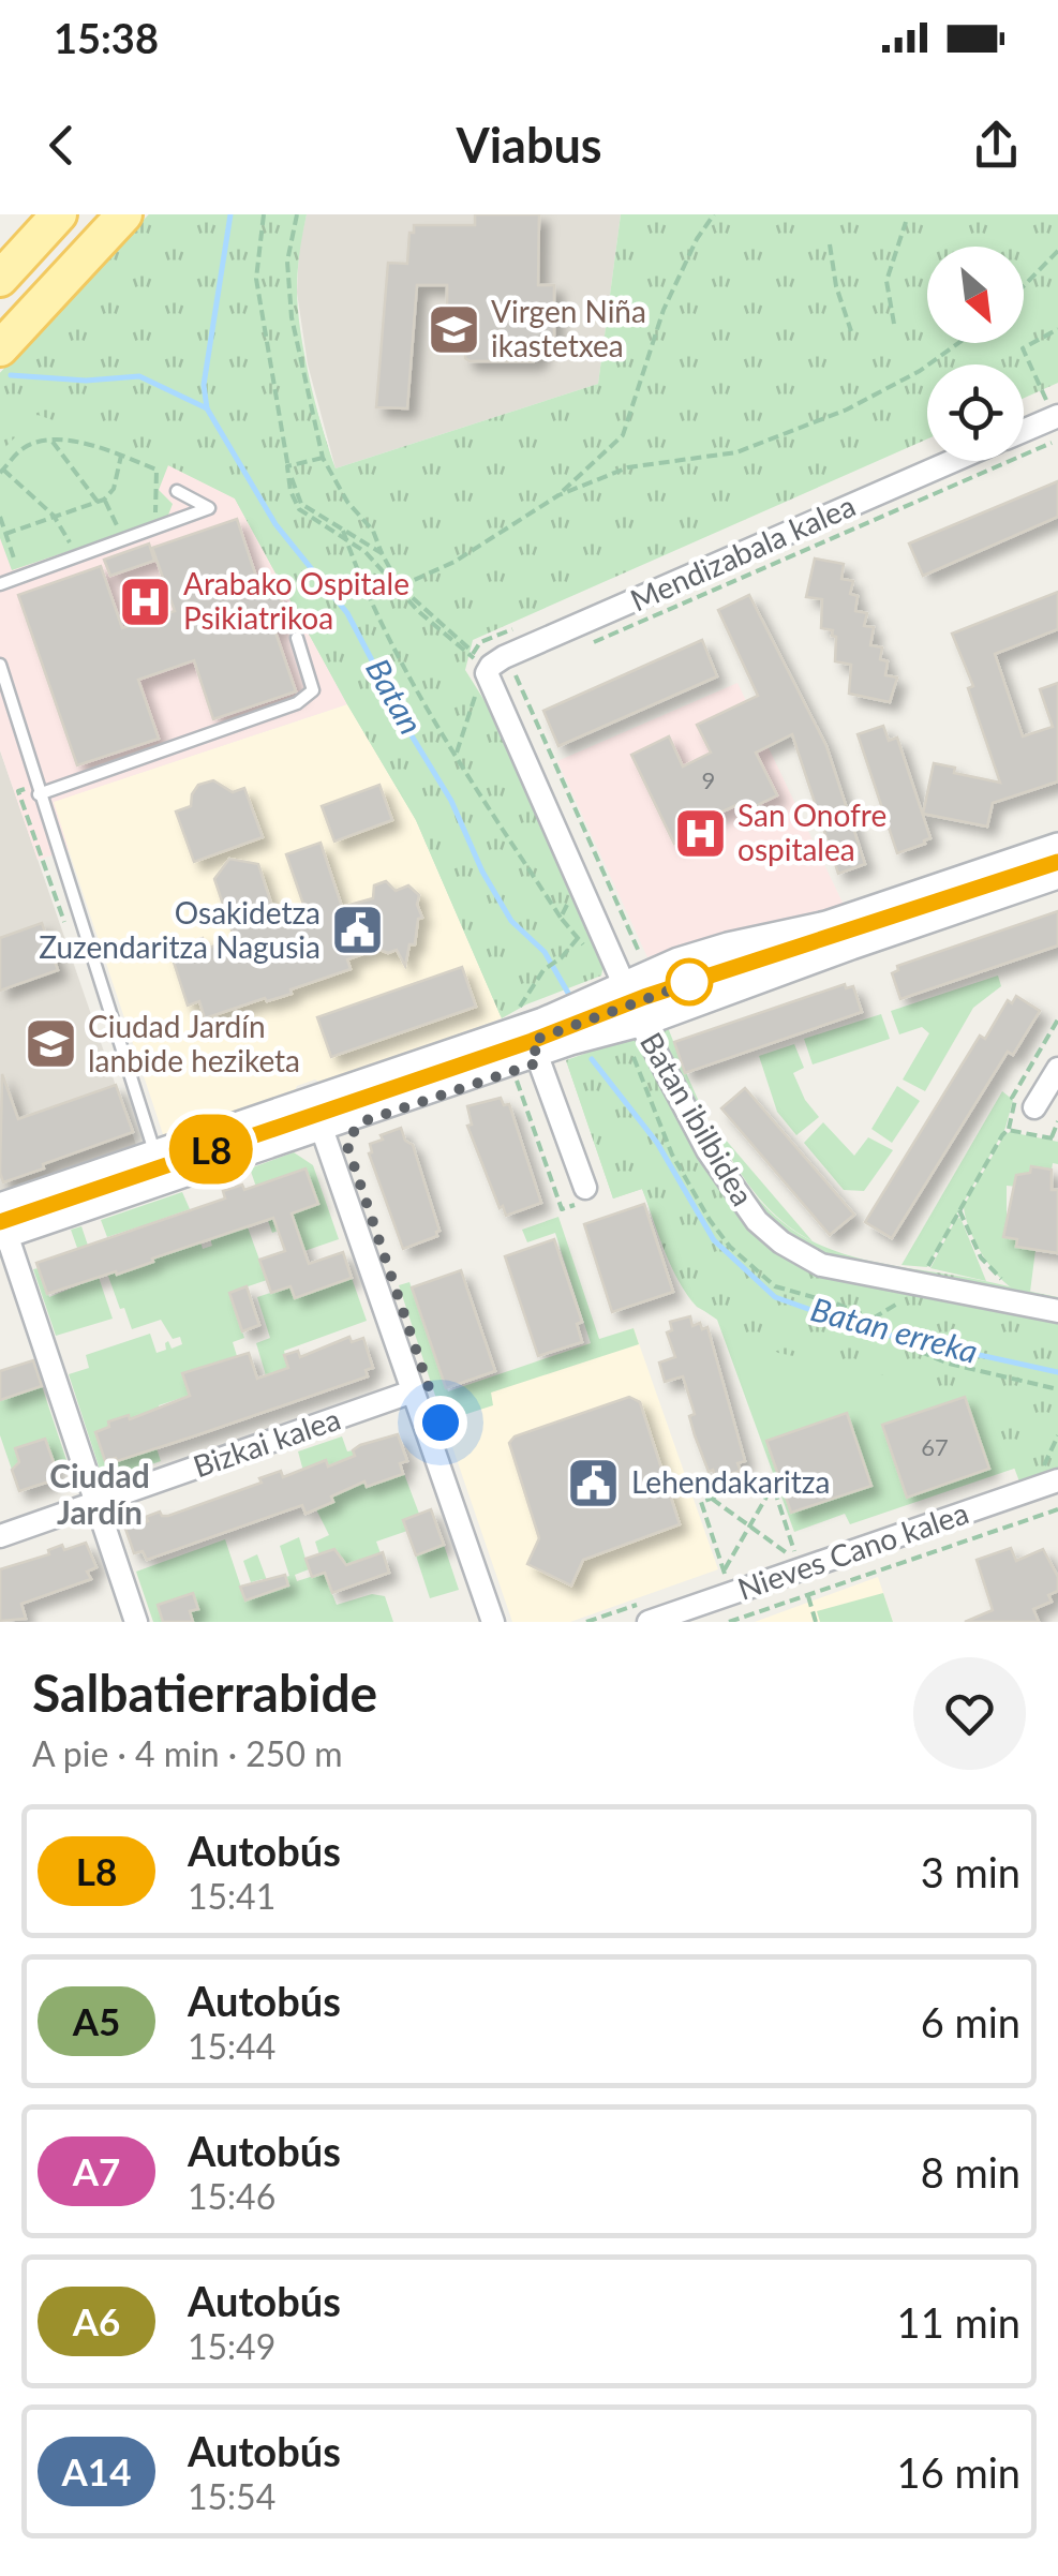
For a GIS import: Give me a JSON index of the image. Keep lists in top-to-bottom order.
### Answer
{
  "streets": {
    "street": [
      "Mendizabala kalea",
      "Batan ibilbidea",
      "Bizkai kalea",
      "Nieves Cano kalea"
    ]
  },
  "crossings": [
    ["Mendizabala kalea", "Batan ibilbidea"]
  ],
  "districts": ["Ciudad Jardín"],
  "water": ["Batan", "Batan erreka"],
  "places": {
    "school or university": ["Virgen Niña ikastetxea", "Ciudad Jardín lanbide heziketa"],
    "hospital": ["Arabako Ospitale Psikiatrikoa", "San Onofre ospitalea"],
    "public building": ["Osakidetza Zuzendaritza Nagusia", "Lehendakaritza"]
  },
  "lines": ["bus line L8"],
  "house_numbers": ["9", "67"],
  "north": "bottom right",
  "page": {
    "status": "15:38",
    "header": "Viabus",
    "on_map": "L8",
    "heading": ["Salbatierrabide", "A pie · 4 min · 250 m"],
    "list": [
      {
        "mark": "L8",
        "name": "Autobús",
        "note": "15:41",
        "value": "3 min"
      },
      {
        "mark": "A5",
        "name": "Autobús",
        "note": "15:44",
        "value": "6 min"
      },
      {
        "mark": "A7",
        "name": "Autobús",
        "note": "15:46",
        "value": "8 min"
      },
      {
        "mark": "A6",
        "name": "Autobús",
        "note": "15:49",
        "value": "11 min"
      },
      {
        "mark": "A14",
        "name": "Autobús",
        "note": "15:54",
        "value": "16 min"
      }
    ]
  }
}
